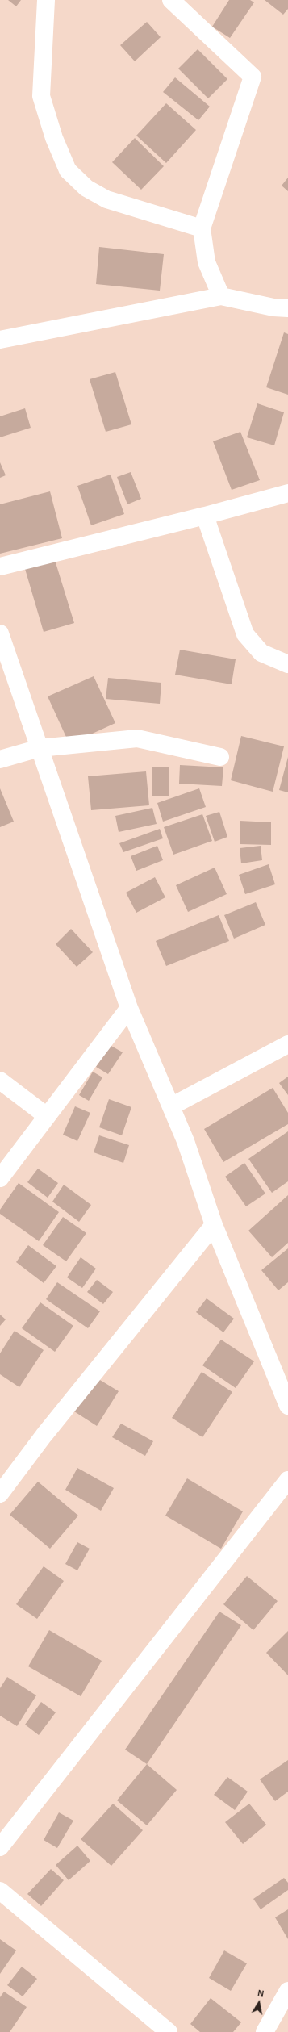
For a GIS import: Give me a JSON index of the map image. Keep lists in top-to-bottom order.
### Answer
{
  "north": "top"
}
